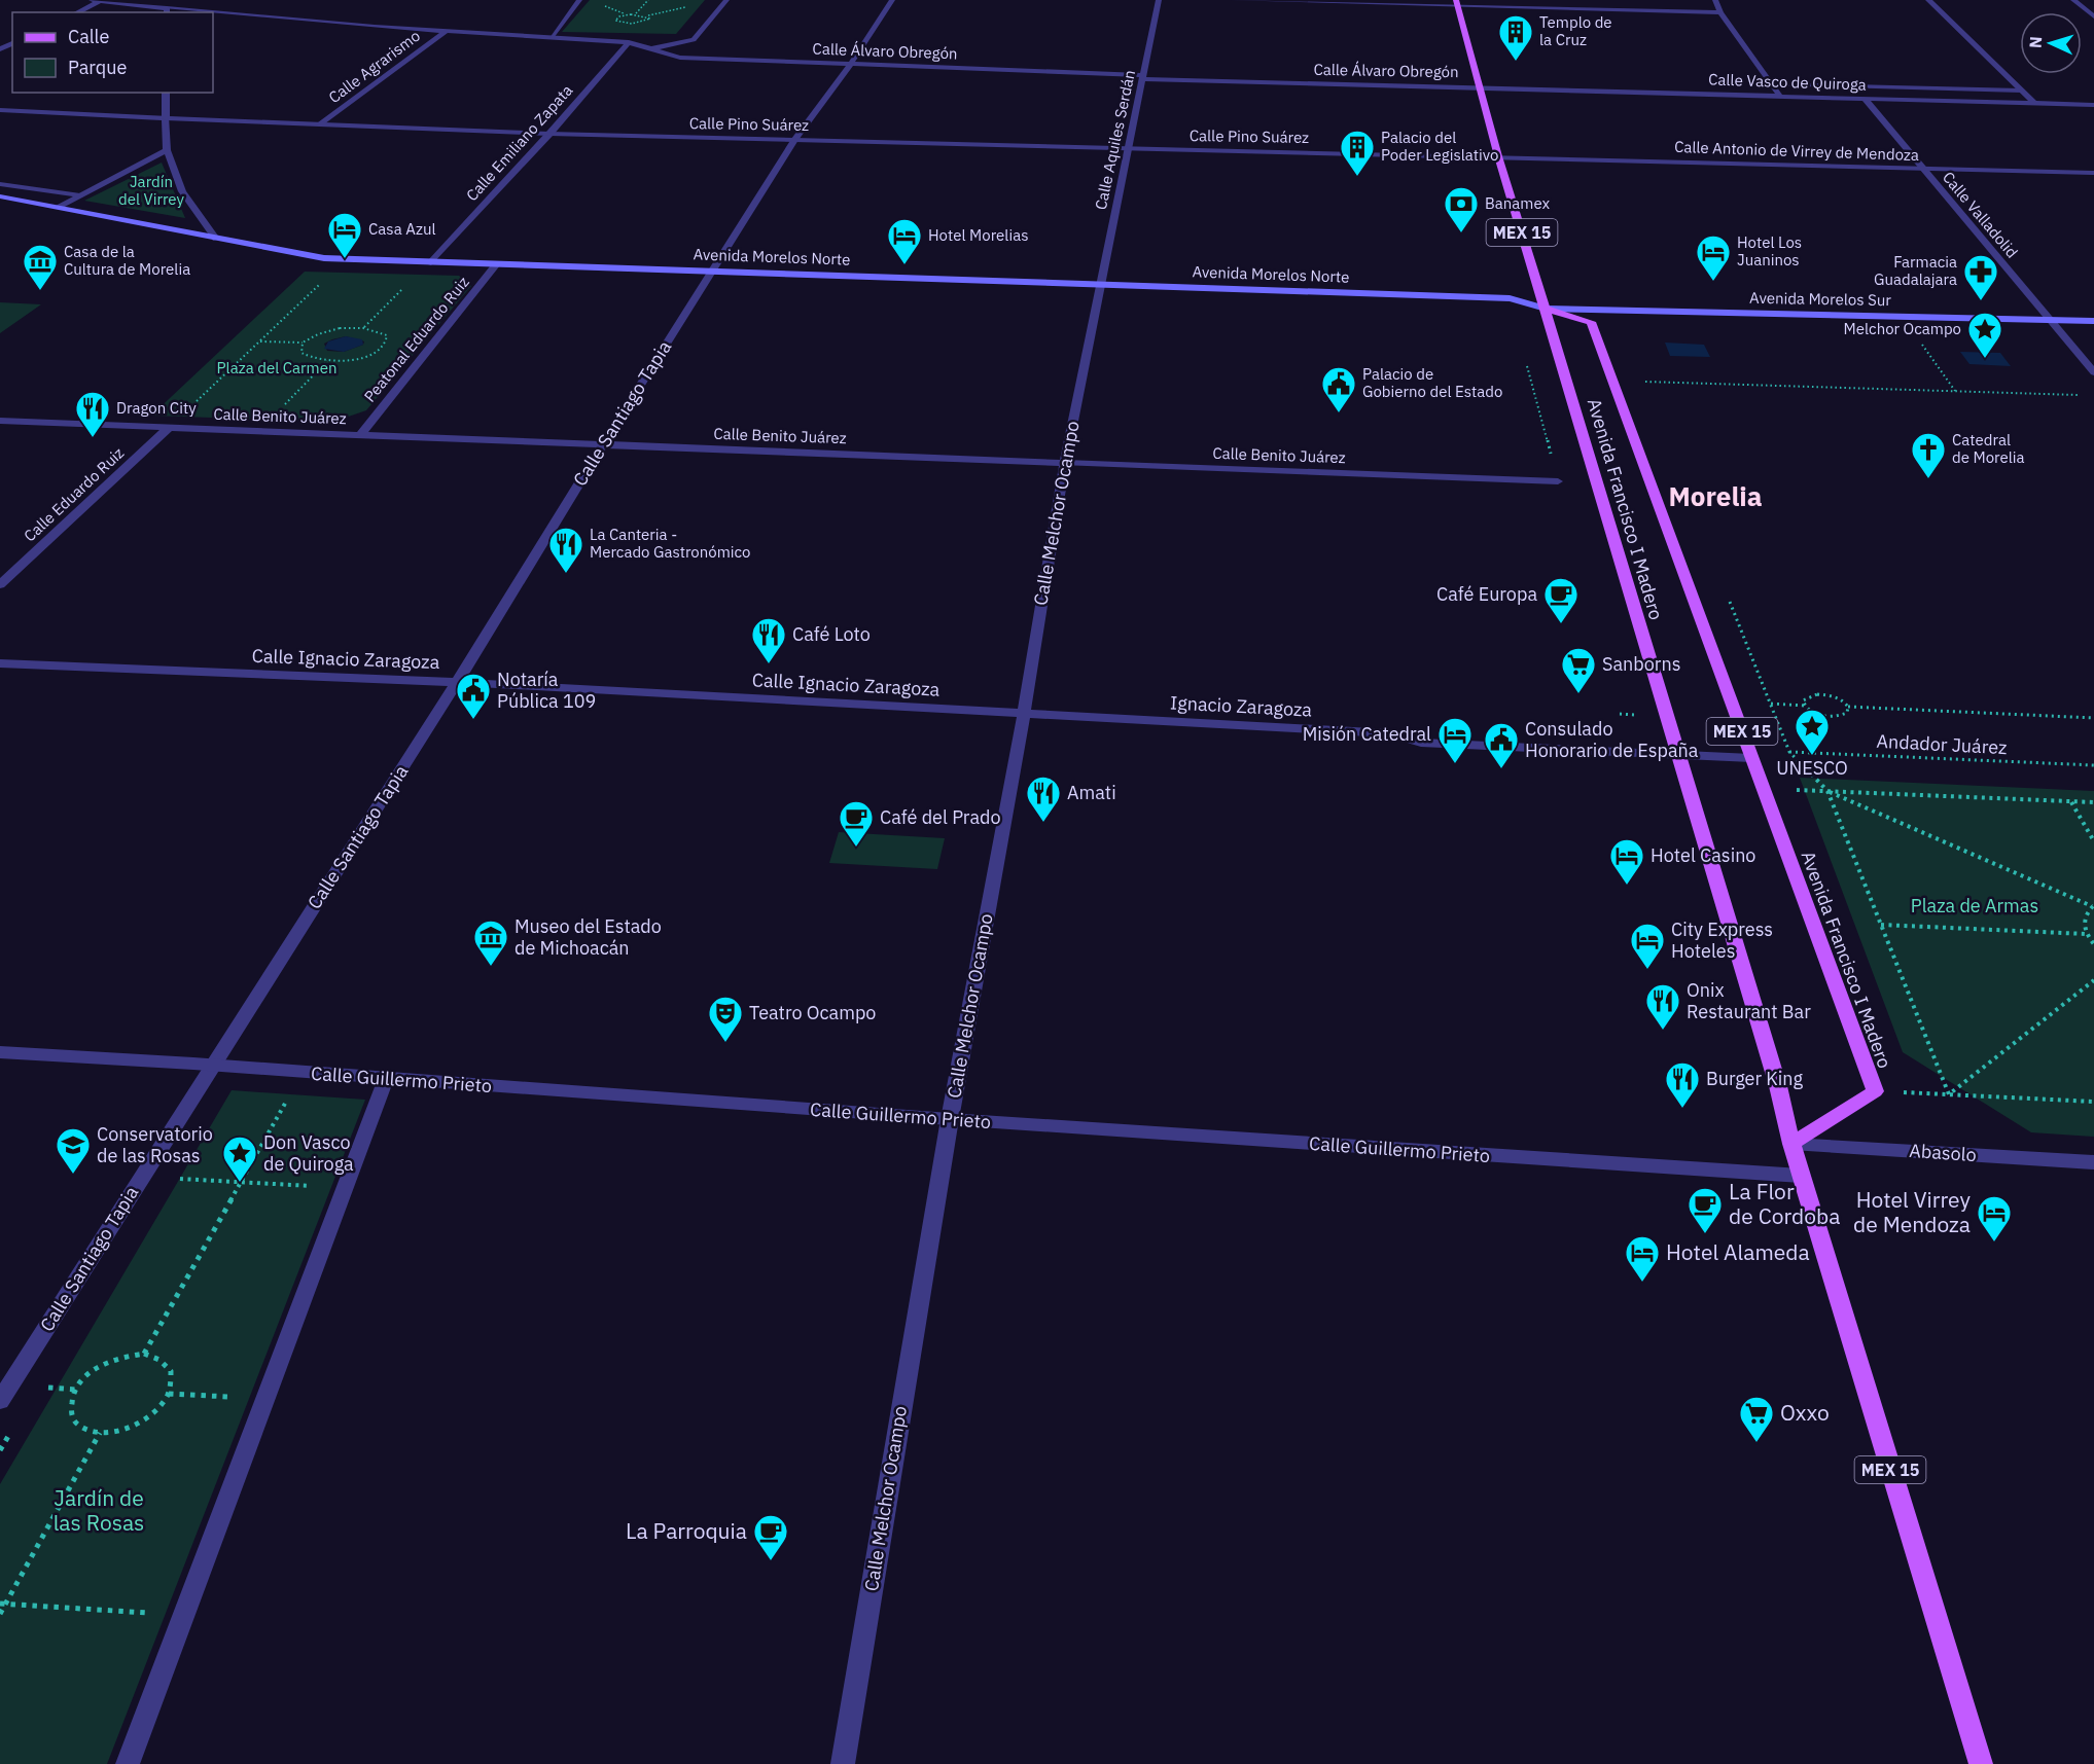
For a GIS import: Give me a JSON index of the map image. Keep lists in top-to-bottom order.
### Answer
{
  "streets": {
    "main road": [
      "MEX 15",
      "Avenida Morelos Norte",
      "Avenida Morelos Sur",
      "Avenida Francisco I Madero"
    ],
    "street": [
      "Calle Álvaro Obregón",
      "Calle Agrarismo",
      "Calle Vasco de Quiroga",
      "Calle Pino Suárez",
      "Calle Aquiles Serdán",
      "Calle Emiliano Zapata",
      "Calle Antonio de Virrey de Mendoza",
      "Calle Valladolid",
      "Peatonal Eduardo Ruiz",
      "Calle Santiago Tapia",
      "Calle Benito Juárez",
      "Calle Eduardo Ruiz",
      "Calle Melchor Ocampo",
      "Calle Ignacio Zaragoza",
      "Ignacio Zaragoza",
      "Calle Guillermo Prieto",
      "Abasolo"
    ],
    "path": ["Andador Juárez"]
  },
  "crossings": [
    ["Calle Álvaro Obregón", "Calle Agrarismo"],
    ["Calle Álvaro Obregón", "Calle Vasco de Quiroga"],
    ["Calle Álvaro Obregón", "Calle Aquiles Serdán"],
    ["Calle Álvaro Obregón", "Calle Emiliano Zapata"],
    ["Calle Álvaro Obregón", "MEX 15"],
    ["Calle Álvaro Obregón", "Calle Santiago Tapia"],
    ["Calle Agrarismo", "Calle Pino Suárez"],
    ["Calle Vasco de Quiroga", "Calle Valladolid"],
    ["Calle Vasco de Quiroga", "MEX 15"],
    ["Calle Pino Suárez", "Calle Aquiles Serdán"],
    ["Calle Pino Suárez", "Calle Emiliano Zapata"],
    ["Calle Pino Suárez", "Calle Antonio de Virrey de Mendoza"],
    ["Calle Pino Suárez", "MEX 15"],
    ["Calle Pino Suárez", "Calle Santiago Tapia"],
    ["Calle Aquiles Serdán", "Avenida Morelos Norte"],
    ["Calle Aquiles Serdán", "Calle Melchor Ocampo"],
    ["Calle Emiliano Zapata", "Avenida Morelos Norte"],
    ["Calle Antonio de Virrey de Mendoza", "Calle Valladolid"],
    ["Calle Antonio de Virrey de Mendoza", "MEX 15"],
    ["Calle Valladolid", "Avenida Morelos Sur"],
    ["MEX 15", "Avenida Morelos Norte"],
    ["MEX 15", "Avenida Morelos Sur"],
    ["MEX 15", "Avenida Francisco I Madero"],
    ["MEX 15", "Calle Guillermo Prieto"],
    ["Avenida Morelos Norte", "Avenida Morelos Sur"],
    ["Avenida Morelos Norte", "Peatonal Eduardo Ruiz"],
    ["Avenida Morelos Norte", "Calle Santiago Tapia"],
    ["Avenida Morelos Norte", "Avenida Francisco I Madero"],
    ["Avenida Morelos Norte", "Calle Melchor Ocampo"],
    ["Avenida Morelos Sur", "Avenida Francisco I Madero"],
    ["Peatonal Eduardo Ruiz", "Calle Benito Juárez"],
    ["Calle Santiago Tapia", "Calle Benito Juárez"],
    ["Calle Santiago Tapia", "Calle Ignacio Zaragoza"],
    ["Calle Santiago Tapia", "Calle Guillermo Prieto"],
    ["Calle Benito Juárez", "Calle Eduardo Ruiz"],
    ["Calle Benito Juárez", "Calle Melchor Ocampo"],
    ["Avenida Francisco I Madero", "Ignacio Zaragoza"],
    ["Avenida Francisco I Madero", "Abasolo"],
    ["Calle Melchor Ocampo", "Calle Ignacio Zaragoza"],
    ["Calle Melchor Ocampo", "Ignacio Zaragoza"],
    ["Calle Melchor Ocampo", "Calle Guillermo Prieto"],
    ["Calle Ignacio Zaragoza", "Ignacio Zaragoza"]
  ],
  "districts": ["Morelia"],
  "parks": [
    "Jardín del Virrey",
    "Plaza del Carmen",
    "Plaza de Armas",
    "Jardín de las Rosas"
  ],
  "places": {
    "building": ["Templo de la Cruz", "Palacio del Poder Legislativo"],
    "bank": ["Banamex"],
    "hotel": [
      "Casa Azul",
      "Hotel Morelias",
      "Hotel Los Juaninos",
      "Misión Catedral",
      "Hotel Casino",
      "City Express Hoteles",
      "Hotel Virrey de Mendoza",
      "Hotel Alameda"
    ],
    "museum": ["Casa de la Cultura de Morelia", "Museo del Estado de Michoacán"],
    "pharmacy": ["Farmacia Guadalajara"],
    "place": ["Melchor Ocampo", "UNESCO", "Don Vasco de Quiroga"],
    "public building": ["Palacio de Gobierno del Estado", "Notaría Pública 109", "Consulado Honorario de España"],
    "restaurant": [
      "Dragon City",
      "La Canteria - Mercado Gastronómico",
      "Café Loto",
      "Amati",
      "Onix Restaurant Bar",
      "Burger King"
    ],
    "church": ["Catedral de Morelia"],
    "cafe": [
      "Café Europa",
      "Café del Prado",
      "La Flor de Cordoba",
      "La Parroquia"
    ],
    "supermarket": ["Sanborns", "Oxxo"],
    "theatre": ["Teatro Ocampo"],
    "school or university": ["Conservatorio de las Rosas"]
  },
  "legend": ["Calle", "Parque"],
  "north": "left"
}
